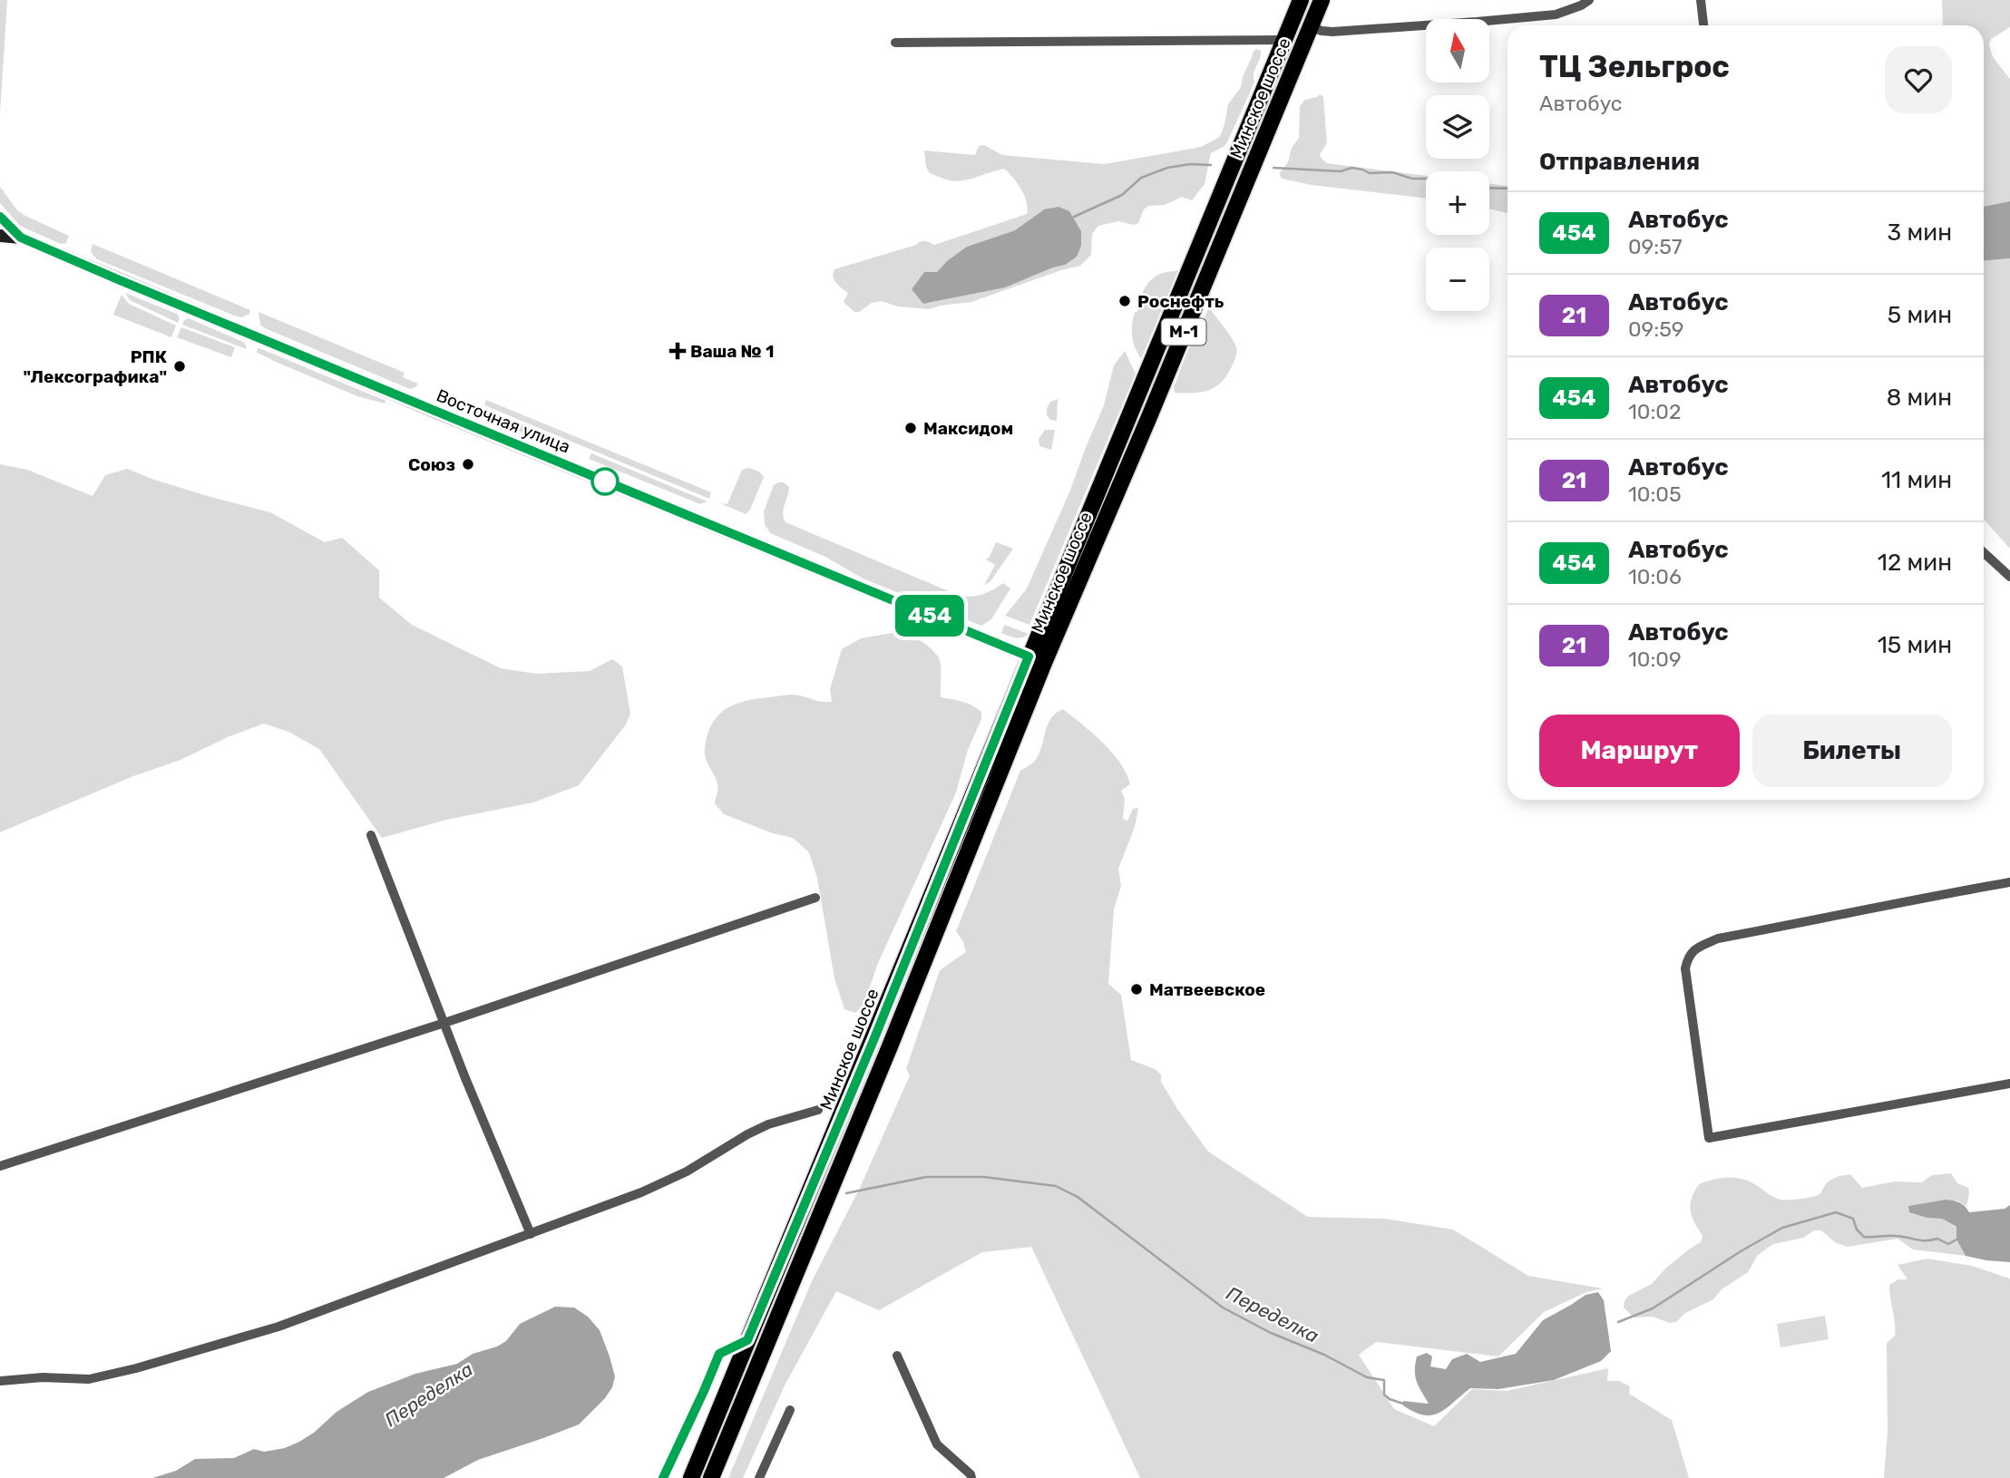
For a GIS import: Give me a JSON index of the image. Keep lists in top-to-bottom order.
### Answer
{
  "streets": {
    "highway": ["Минское шоссе", "М-1"],
    "street": ["Восточная улица"]
  },
  "crossings": [
    ["Минское шоссе", "Восточная улица"]
  ],
  "water": ["Переделка"],
  "places": {
    "other": [
      "Роснефть",
      "РПК \"Лексографика\"",
      "Максидом",
      "Союз",
      "Матвеевское"
    ],
    "health": ["Ваша № 1"]
  },
  "lines": ["bus line 454"],
  "north": "top",
  "page": {
    "on_map": "454",
    "map_buttons": ["+", "−"],
    "heading": [
      ["ТЦ Зельгрос", "Автобус"],
      "Отправления"
    ],
    "list": [
      {
        "mark": "454",
        "name": "Автобус",
        "note": "09:57",
        "value": "3 мин"
      },
      {
        "mark": "21",
        "name": "Автобус",
        "note": "09:59",
        "value": "5 мин"
      },
      {
        "mark": "454",
        "name": "Автобус",
        "note": "10:02",
        "value": "8 мин"
      },
      {
        "mark": "21",
        "name": "Автобус",
        "note": "10:05",
        "value": "11 мин"
      },
      {
        "mark": "454",
        "name": "Автобус",
        "note": "10:06",
        "value": "12 мин"
      },
      {
        "mark": "21",
        "name": "Автобус",
        "note": "10:09",
        "value": "15 мин"
      }
    ],
    "buttons": ["Маршрут", "Билеты"]
  }
}
